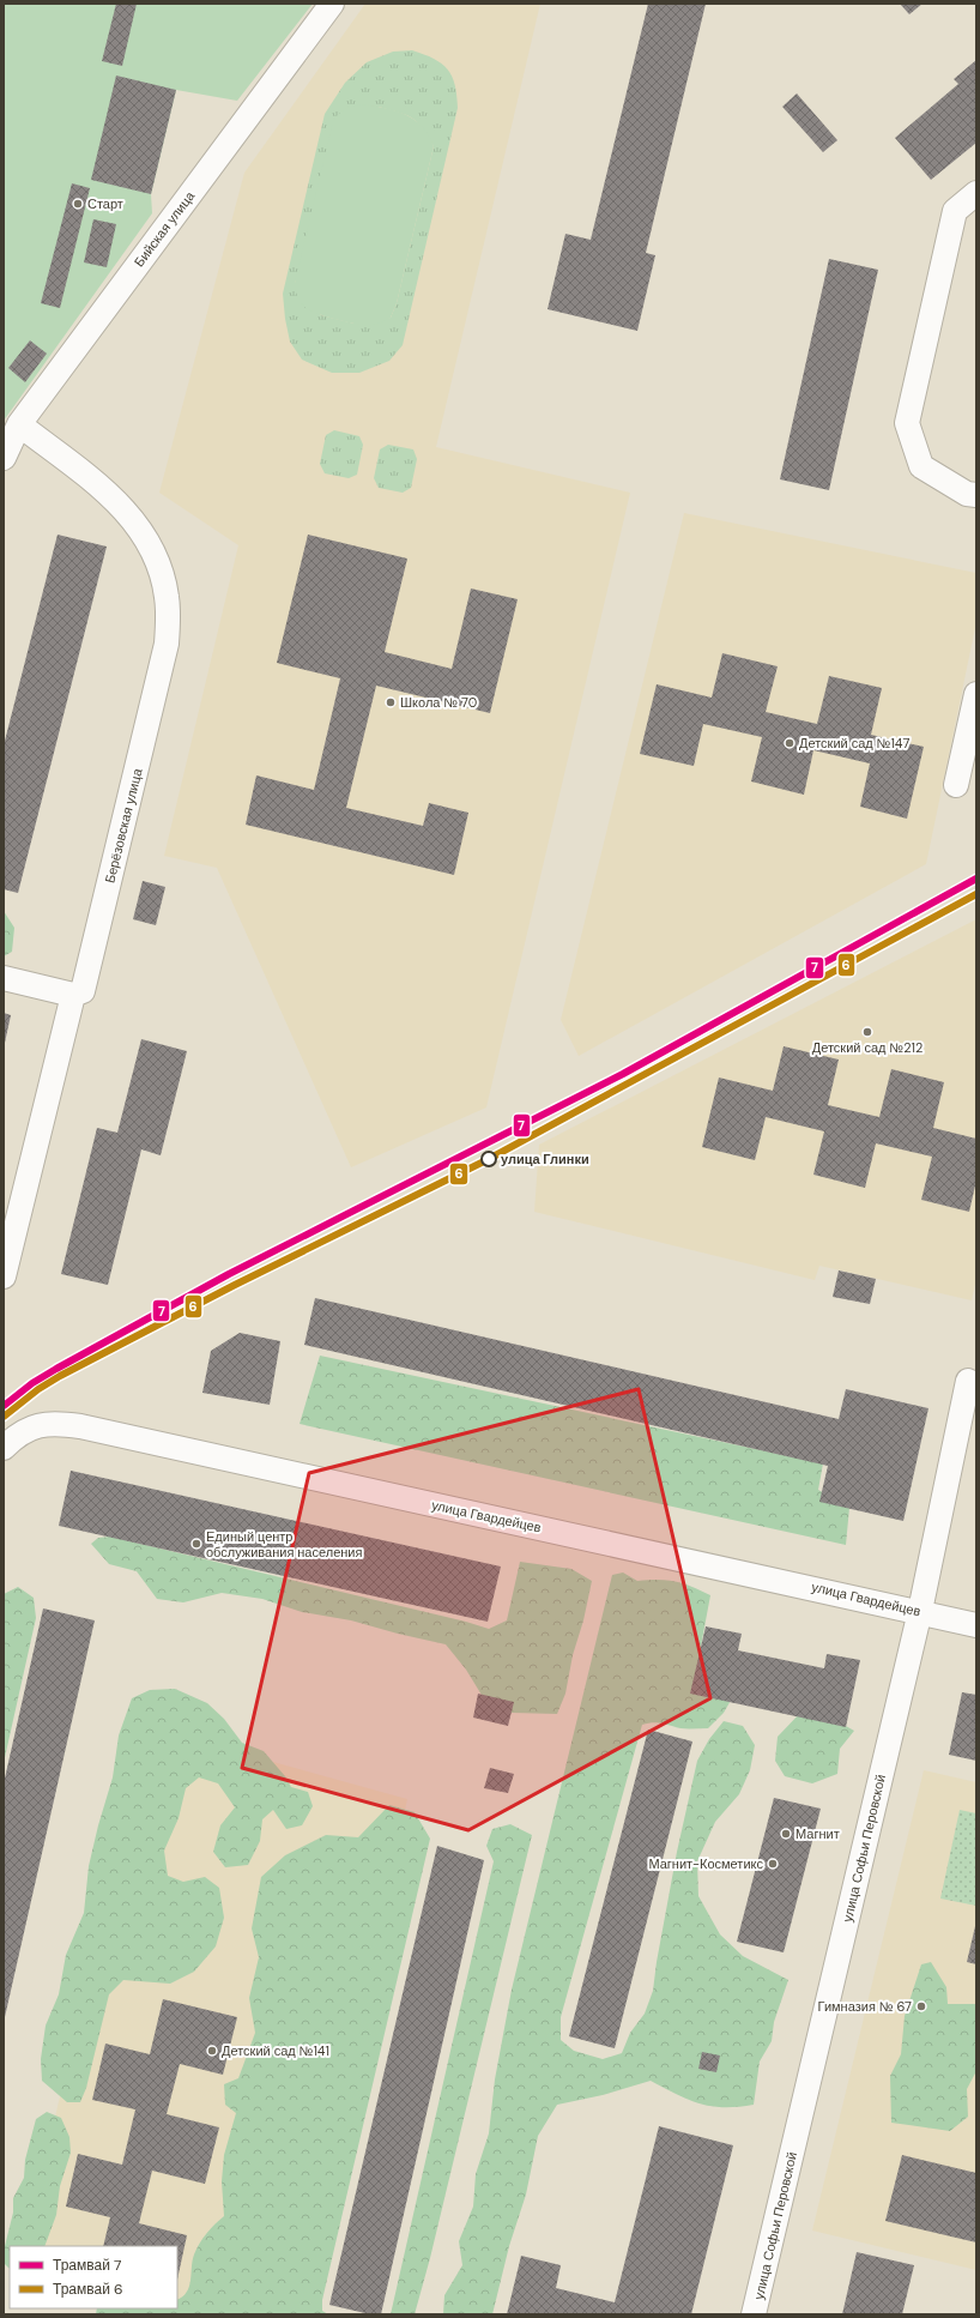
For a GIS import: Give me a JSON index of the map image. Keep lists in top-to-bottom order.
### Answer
{
  "streets": {
    "street": [
      "Бийская улица",
      "Берёзовская улица",
      "улица Гвардейцев",
      "улица Софьи Перовской"
    ]
  },
  "crossings": [
    ["Бийская улица", "Берёзовская улица"],
    ["улица Гвардейцев", "улица Софьи Перовской"]
  ],
  "places": [
    "Старт",
    "Школа № 70",
    "Детский сад №147",
    "Детский сад №212",
    "улица Глинки",
    "Единый центр обслуживания населения",
    "Магнит",
    "Магнит-Косметикс",
    "Гимназия № 67",
    "Детский сад №141"
  ],
  "lines": ["tram line 7", "tram line 6"],
  "legend": ["Трамвай 7", "Трамвай 6"]
}
